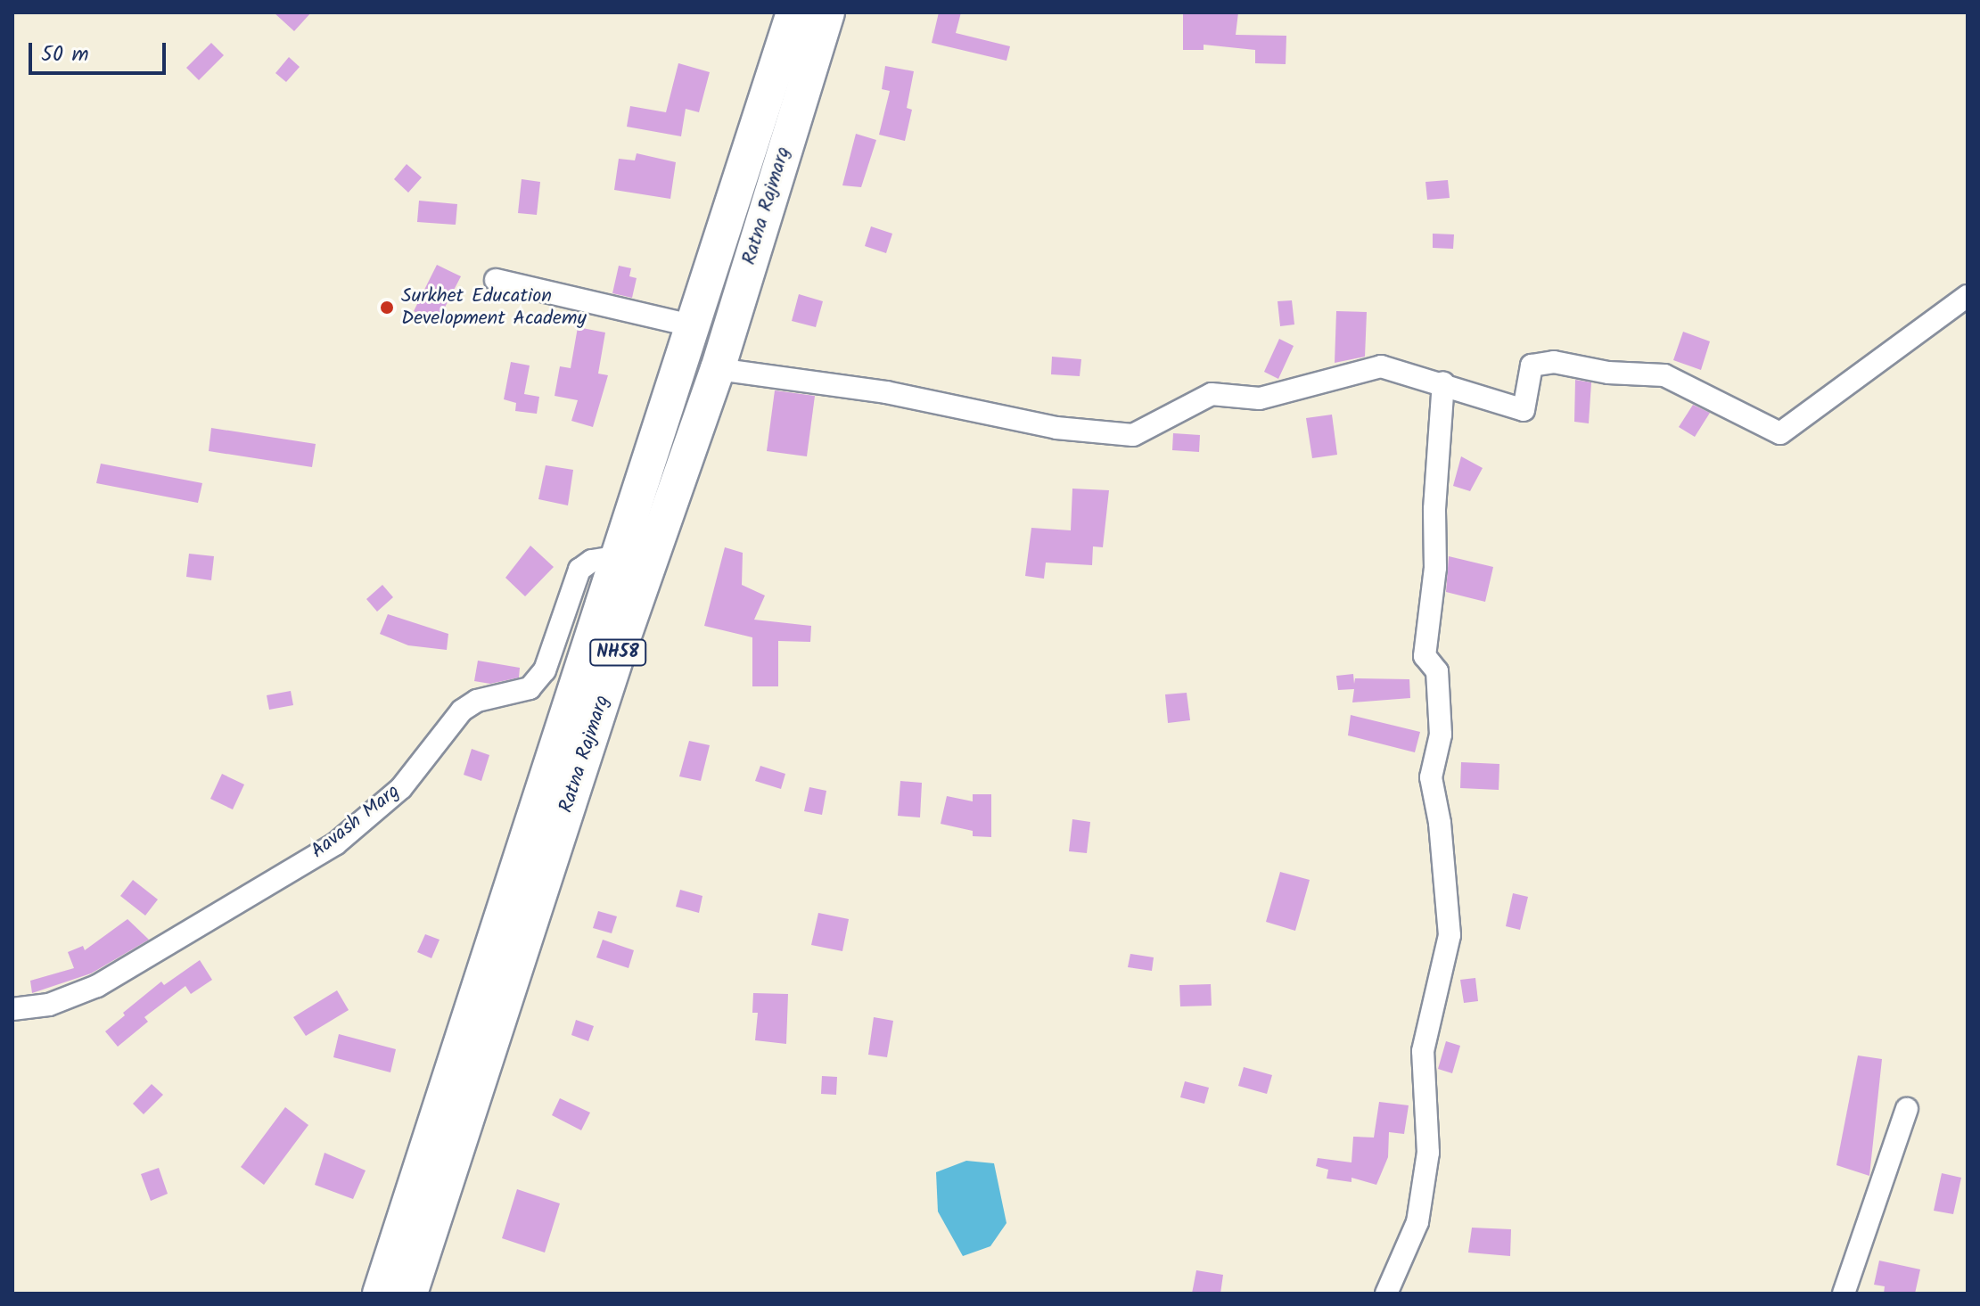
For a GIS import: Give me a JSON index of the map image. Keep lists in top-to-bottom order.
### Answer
{
  "streets": {
    "main road": ["Ratna Rajmarg", "NH58"],
    "street": ["Aavash Marg"]
  },
  "crossings": [
    ["Ratna Rajmarg", "Aavash Marg"]
  ],
  "places": ["Surkhet Education Development Academy"],
  "scale_bar": "50 m"
}
